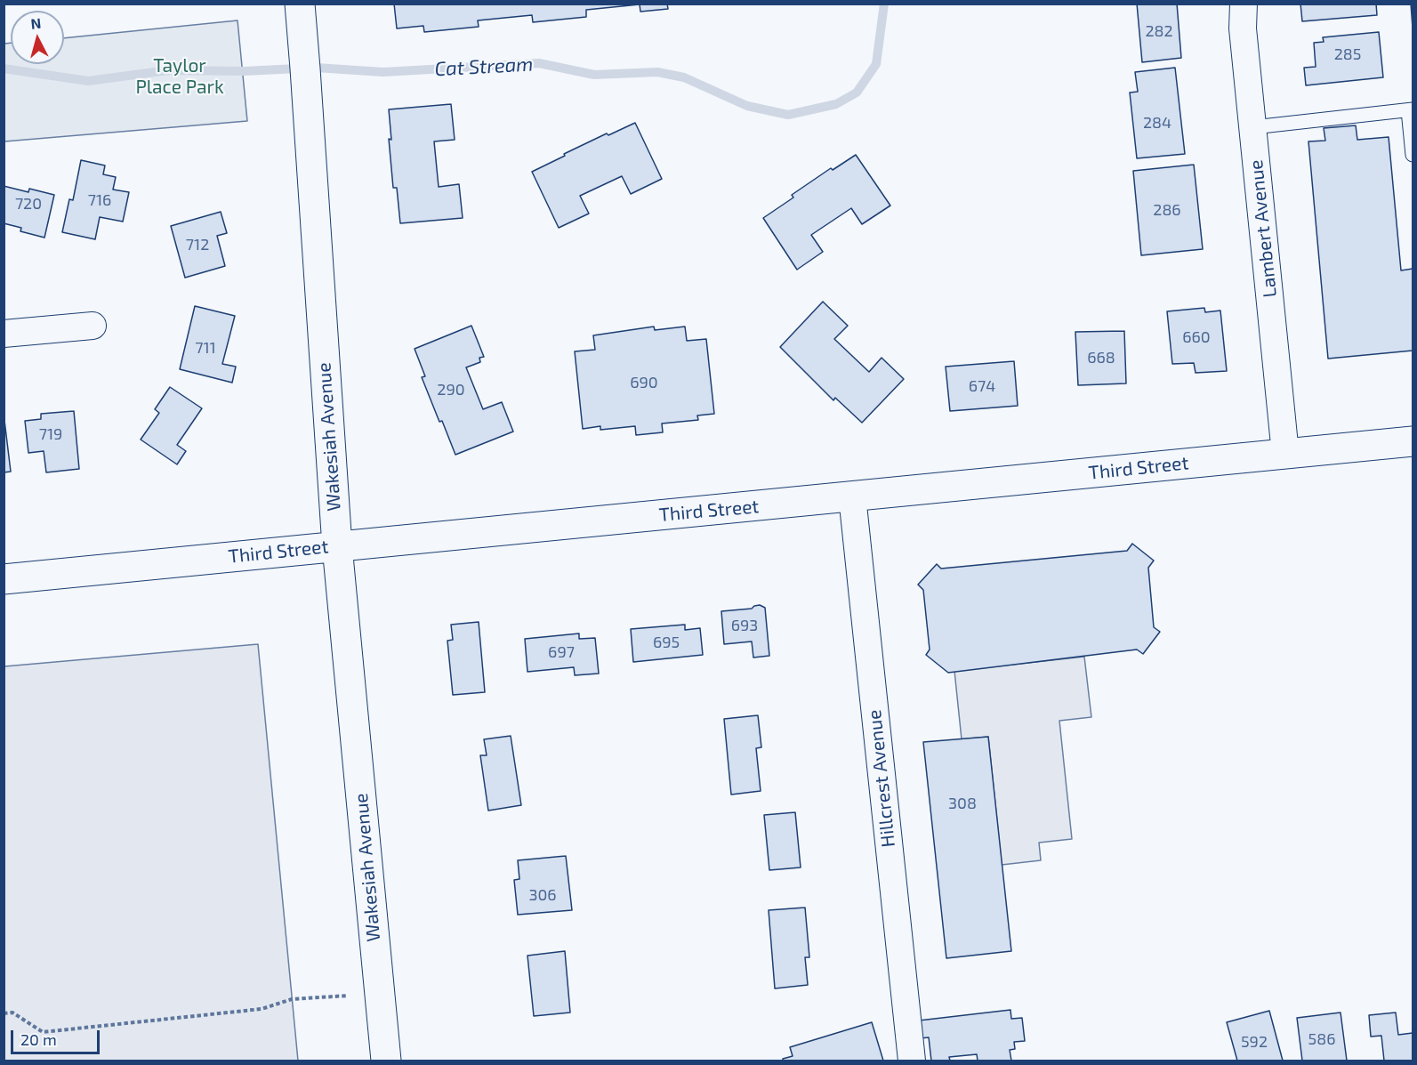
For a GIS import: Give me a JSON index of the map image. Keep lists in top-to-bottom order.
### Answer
{
  "streets": {
    "main road": ["Wakesiah Avenue", "Third Street"],
    "street": ["Lambert Avenue", "Hillcrest Avenue"]
  },
  "crossings": [
    ["Lambert Avenue", "Third Street"],
    ["Wakesiah Avenue", "Third Street"],
    ["Third Street", "Hillcrest Avenue"]
  ],
  "water": ["Cat Stream"],
  "parks": ["Taylor Place Park"],
  "house_numbers": [
    "282",
    "285",
    "284",
    "716",
    "720",
    "286",
    "712",
    "660",
    "711",
    "668",
    "690",
    "674",
    "290",
    "719",
    "693",
    "695",
    "697",
    "308",
    "306",
    "586",
    "592"
  ],
  "scale_bar": "20 m",
  "north": "top"
}
